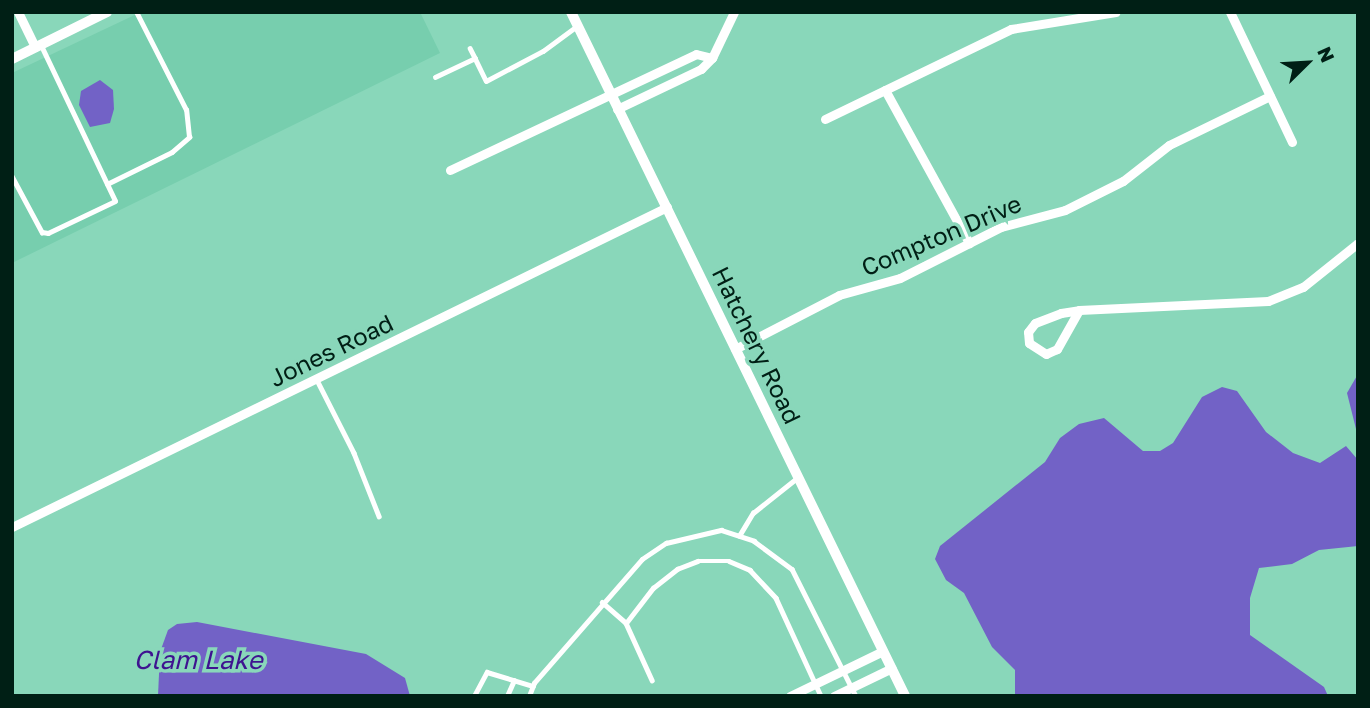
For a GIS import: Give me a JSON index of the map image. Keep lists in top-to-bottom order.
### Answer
{
  "streets": {
    "street": ["Compton Drive", "Hatchery Road", "Jones Road"]
  },
  "crossings": [
    ["Compton Drive", "Hatchery Road"],
    ["Hatchery Road", "Jones Road"]
  ],
  "water": ["Clam Lake"],
  "north": "top right"
}
